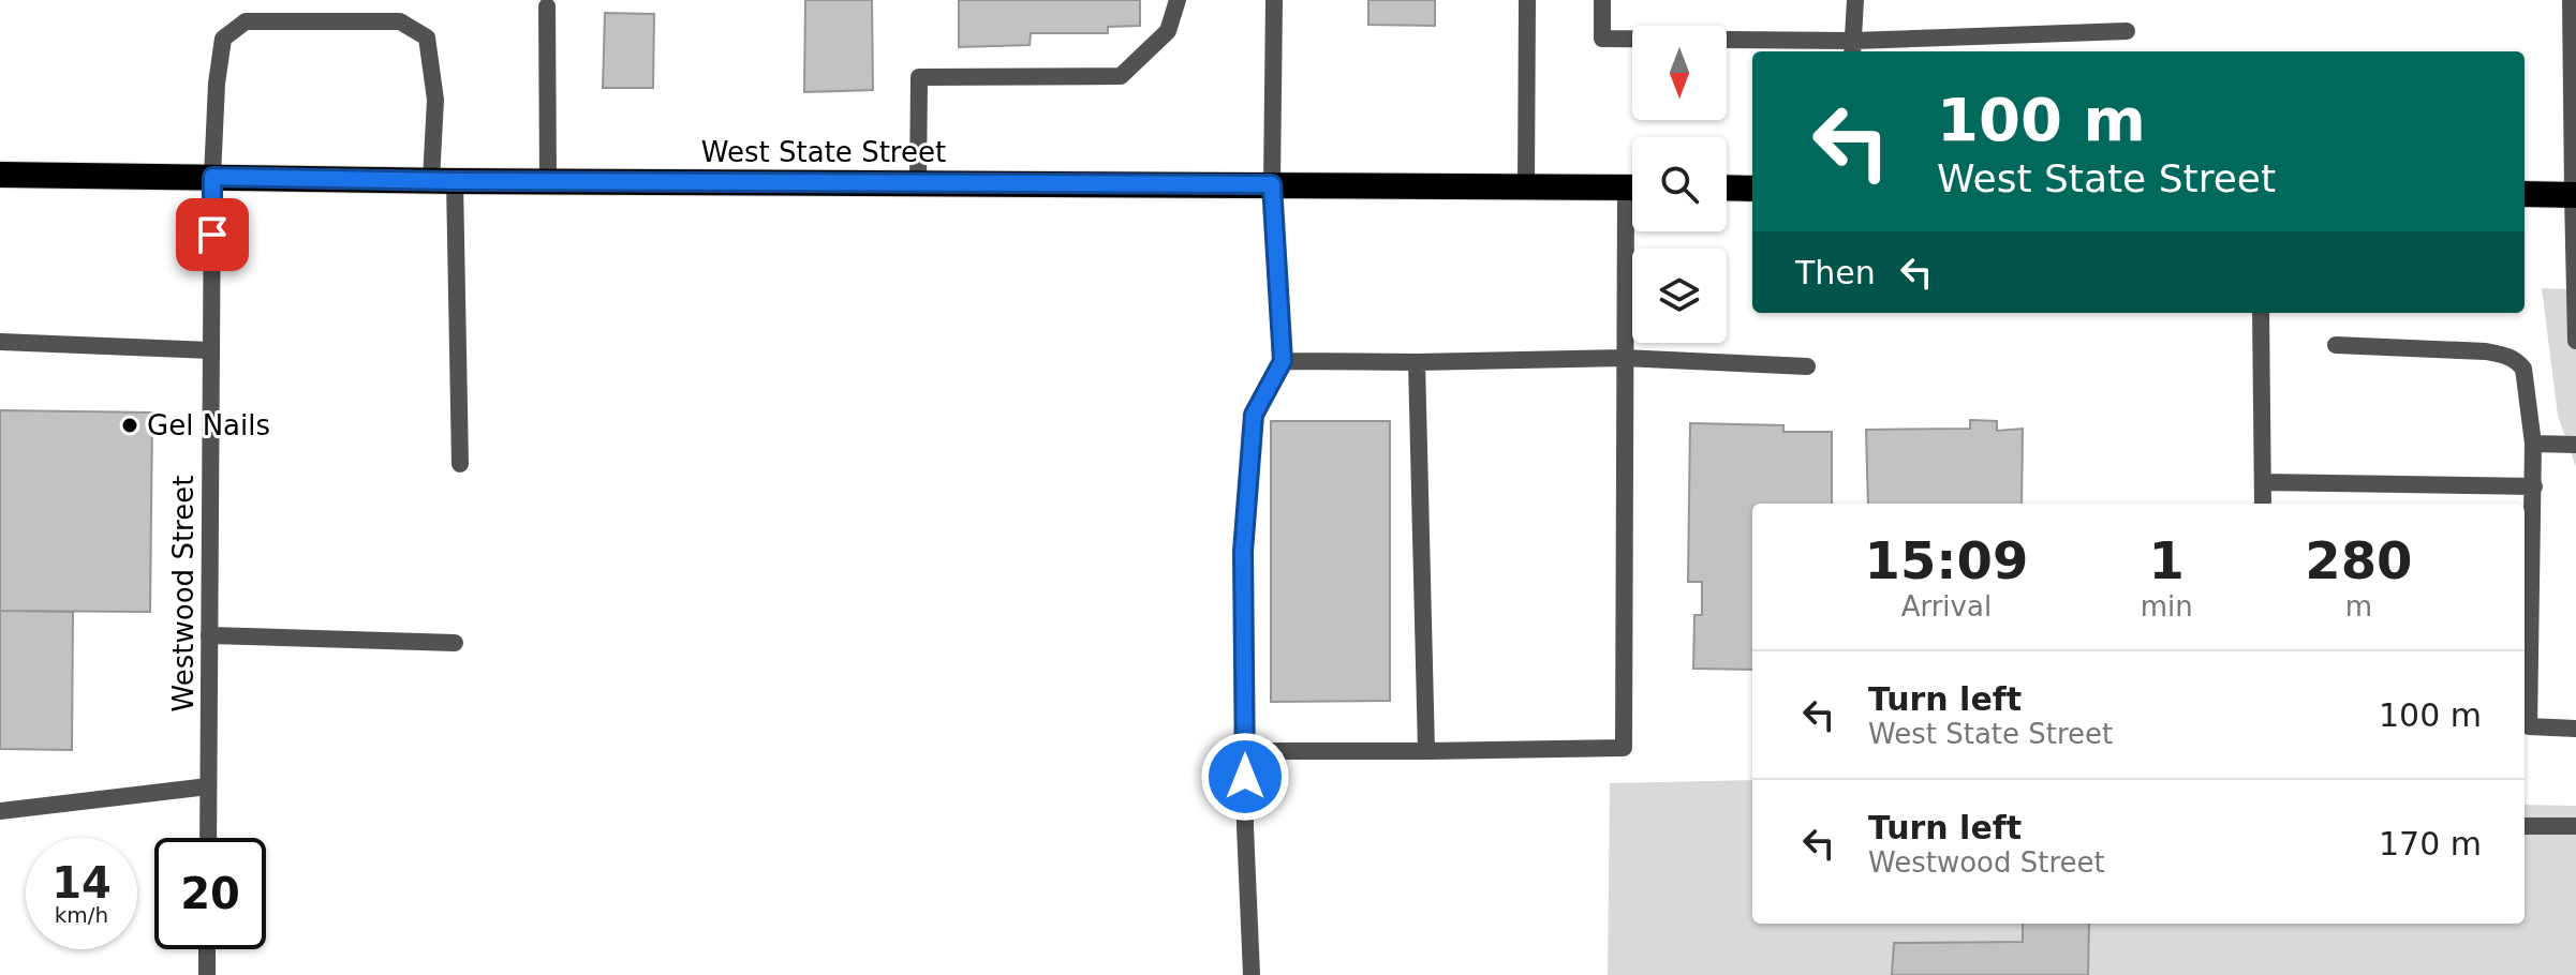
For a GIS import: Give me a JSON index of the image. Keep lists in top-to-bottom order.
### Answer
{
  "streets": {
    "highway": ["West State Street"],
    "street": ["Westwood Street"]
  },
  "crossings": [
    ["West State Street", "Westwood Street"]
  ],
  "places": ["Gel Nails"],
  "north": "bottom",
  "page": {
    "turn": ["100 m", "West State Street"],
    "then": "Then",
    "eta": [
      "15:09",
      "Arrival",
      "1",
      "min",
      "280",
      "m"
    ],
    "list": [
      {
        "name": "Turn left",
        "note": "West State Street",
        "value": "100 m"
      },
      {
        "name": "Turn left",
        "note": "Westwood Street",
        "value": "170 m"
      }
    ],
    "speed": "14 km/h",
    "limit": "20"
  }
}
